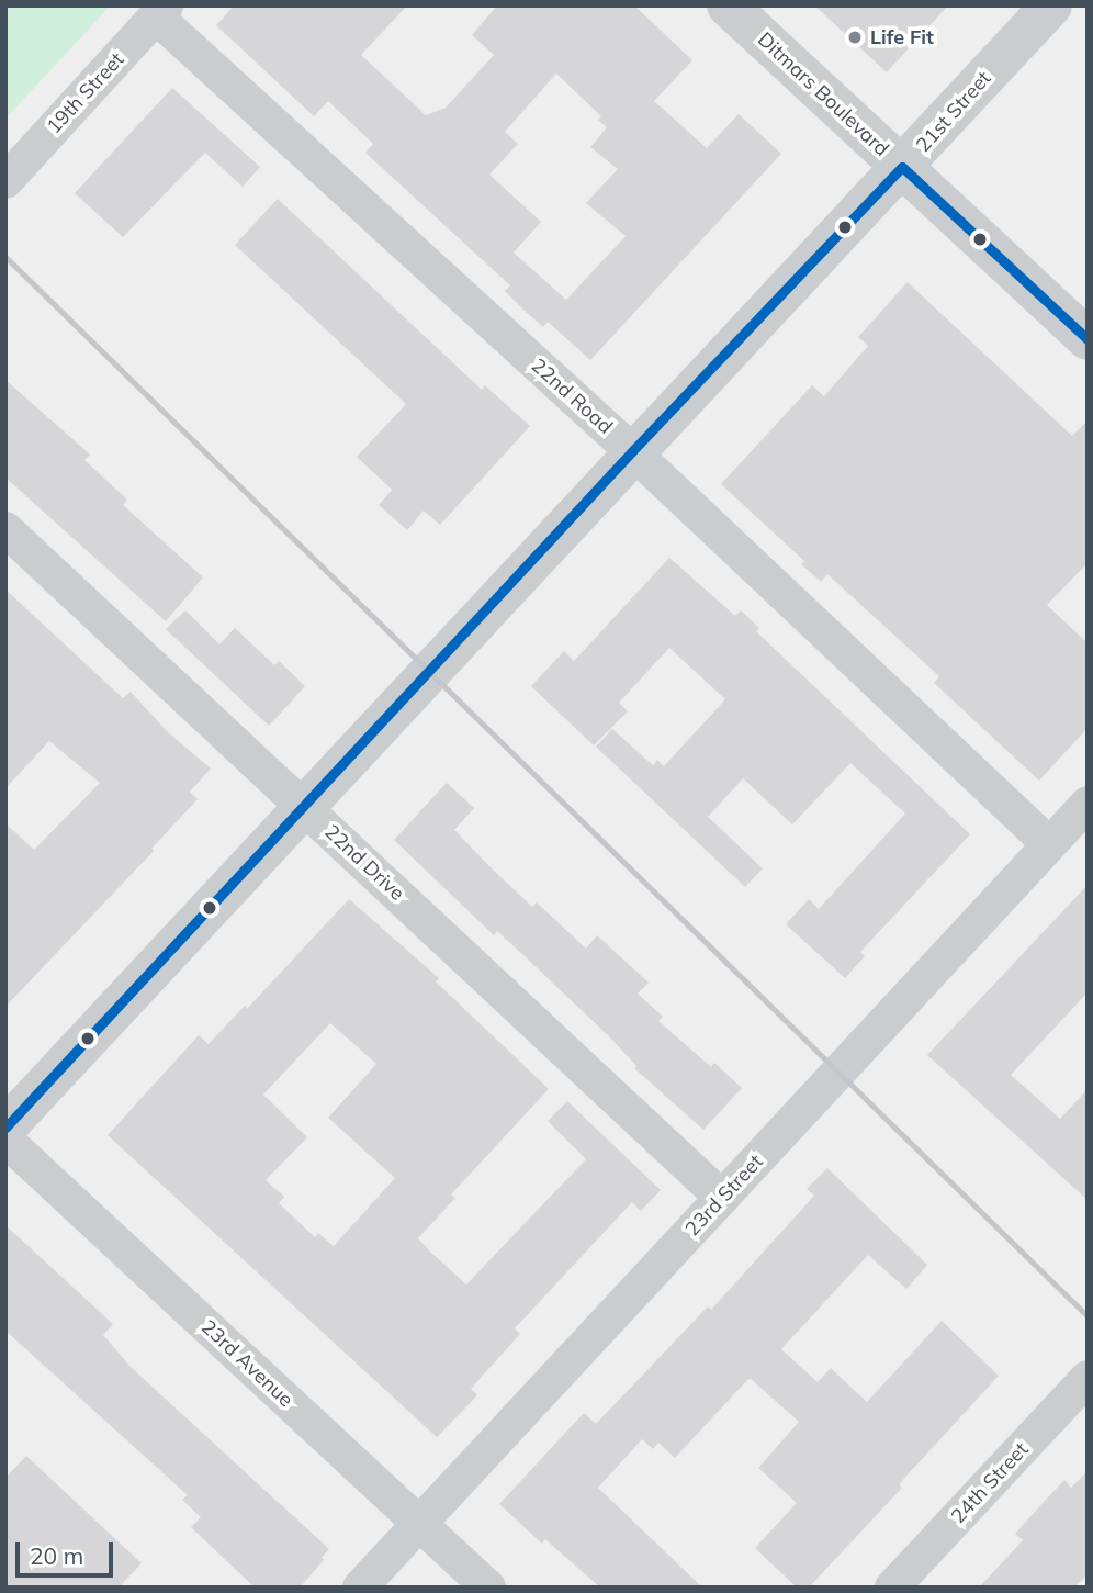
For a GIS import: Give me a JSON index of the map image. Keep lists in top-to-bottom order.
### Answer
{
  "streets": {
    "street": [
      "19th Street",
      "Ditmars Boulevard",
      "21st Street",
      "22nd Road",
      "22nd Drive",
      "23rd Street",
      "23rd Avenue",
      "24th Street"
    ]
  },
  "crossings": [
    ["19th Street", "22nd Road"],
    ["Ditmars Boulevard", "21st Street"],
    ["21st Street", "22nd Road"],
    ["21st Street", "22nd Drive"],
    ["22nd Road", "23rd Street"],
    ["22nd Drive", "23rd Street"],
    ["23rd Street", "23rd Avenue"]
  ],
  "places": ["Life Fit"],
  "scale_bar": "20 m"
}
